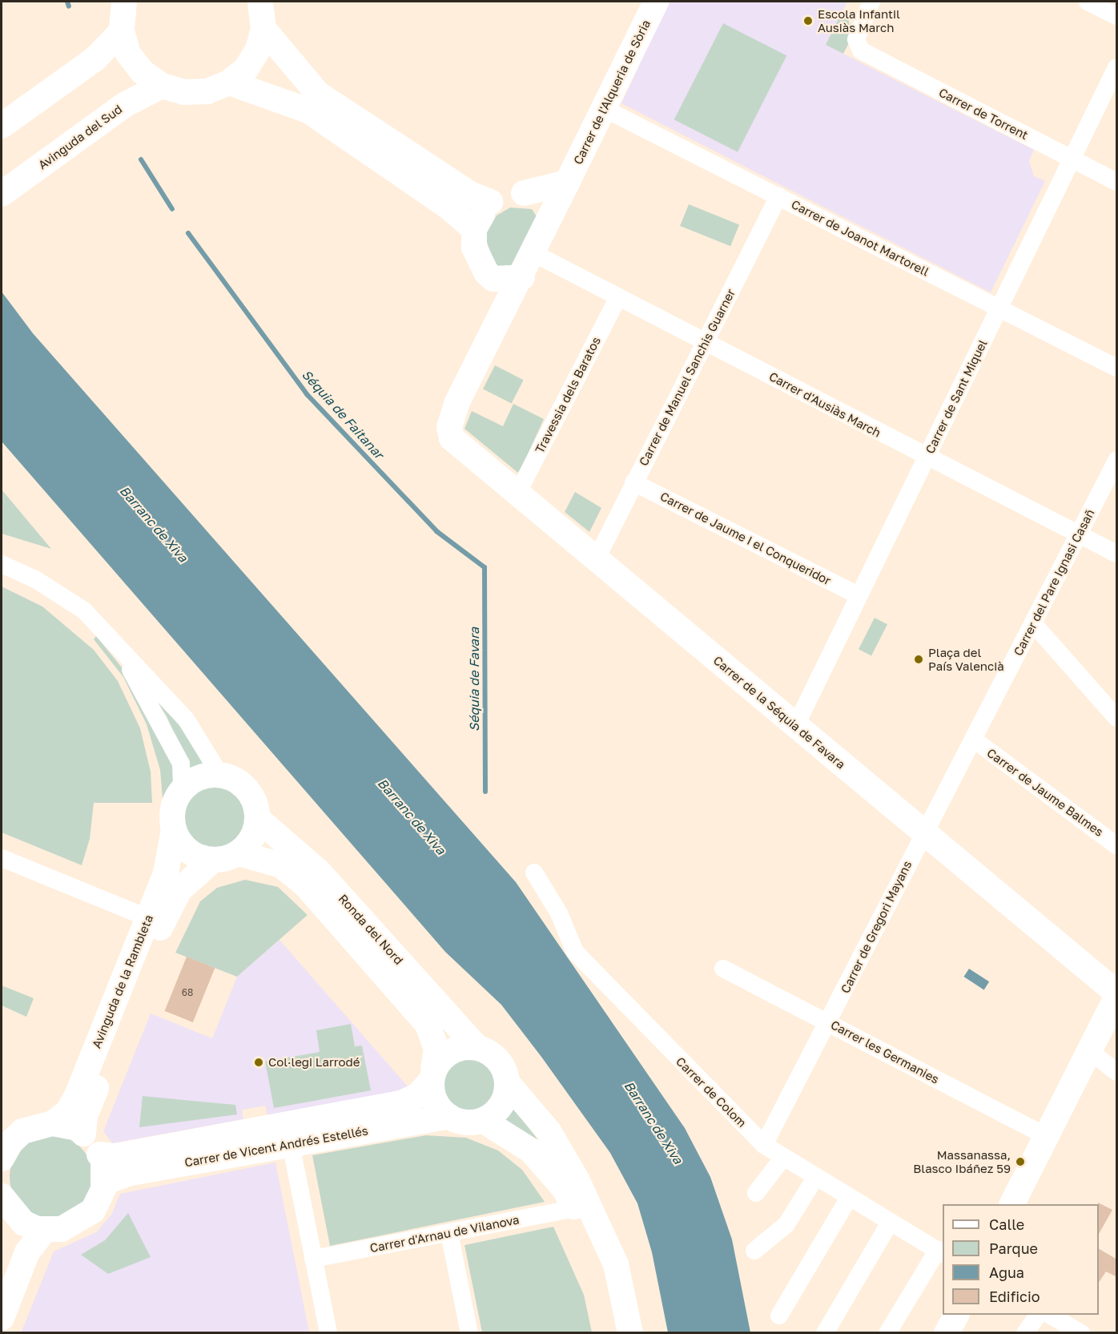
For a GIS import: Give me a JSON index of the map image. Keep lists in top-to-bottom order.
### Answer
{
  "streets": {
    "street": [
      "Carrer de l'Alqueria de Sòria",
      "Carrer de Torrent",
      "Avinguda del Sud",
      "Carrer de Joanot Martorell",
      "Carrer de Manuel Sanchis Guarner",
      "Travessia dels Baratos",
      "Carrer de Sant Miquel",
      "Carrer d'Ausiàs March",
      "Carrer de Jaume I el Conqueridor",
      "Carrer del Pare Ignasi Casañ",
      "Carrer de la Séquia de Favara",
      "Carrer de Jaume Balmes",
      "Carrer de Gregori Mayans",
      "Ronda del Nord",
      "Avinguda de la Rambleta",
      "Carrer les Germanies",
      "Carrer de Colom",
      "Carrer de Vicent Andrés Estellés",
      "Carrer d'Arnau de Vilanova"
    ]
  },
  "crossings": [
    ["Carrer de l'Alqueria de Sòria", "Carrer de Joanot Martorell"],
    ["Carrer de l'Alqueria de Sòria", "Carrer d'Ausiàs March"],
    ["Carrer de l'Alqueria de Sòria", "Carrer de la Séquia de Favara"],
    ["Carrer de Torrent", "Carrer de Sant Miquel"],
    ["Carrer de Joanot Martorell", "Carrer de Manuel Sanchis Guarner"],
    ["Carrer de Joanot Martorell", "Carrer de Sant Miquel"],
    ["Carrer de Manuel Sanchis Guarner", "Carrer d'Ausiàs March"],
    ["Carrer de Manuel Sanchis Guarner", "Carrer de Jaume I el Conqueridor"],
    ["Carrer de Manuel Sanchis Guarner", "Carrer de la Séquia de Favara"],
    ["Travessia dels Baratos", "Carrer d'Ausiàs March"],
    ["Travessia dels Baratos", "Carrer de la Séquia de Favara"],
    ["Carrer de Sant Miquel", "Carrer d'Ausiàs March"],
    ["Carrer de Sant Miquel", "Carrer de Jaume I el Conqueridor"],
    ["Carrer de Sant Miquel", "Carrer de la Séquia de Favara"],
    ["Carrer d'Ausiàs March", "Carrer del Pare Ignasi Casañ"],
    ["Carrer del Pare Ignasi Casañ", "Carrer de la Séquia de Favara"],
    ["Carrer del Pare Ignasi Casañ", "Carrer de Jaume Balmes"],
    ["Carrer del Pare Ignasi Casañ", "Carrer de Gregori Mayans"],
    ["Carrer de la Séquia de Favara", "Carrer de Gregori Mayans"],
    ["Carrer de Gregori Mayans", "Carrer les Germanies"],
    ["Carrer de Gregori Mayans", "Carrer de Colom"],
    ["Ronda del Nord", "Avinguda de la Rambleta"],
    ["Ronda del Nord", "Carrer de Vicent Andrés Estellés"]
  ],
  "water": ["Séquia de Faitanar", "Barranc de Xiva", "Séquia de Favara"],
  "places": [
    "Escola Infantil Ausiàs March",
    "Plaça del País Valencià",
    "Col·legi Larrodé",
    "Massanassa, Blasco Ibáñez 59"
  ],
  "house_numbers": ["68"],
  "legend": [
    "Calle",
    "Parque",
    "Agua",
    "Edificio"
  ]
}
